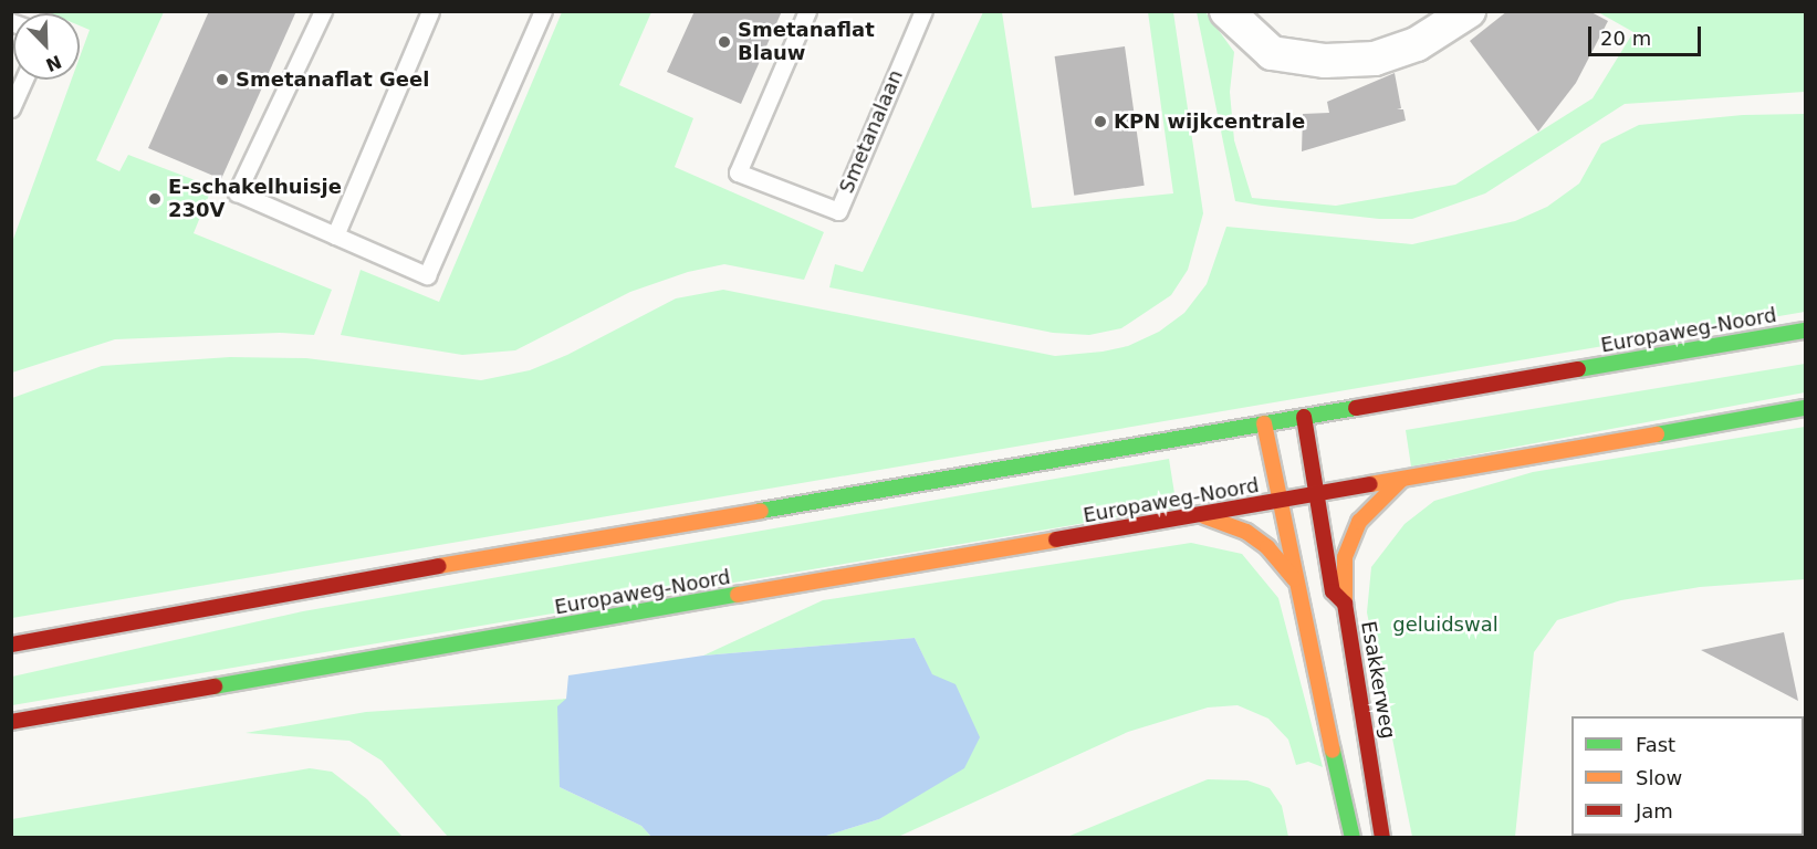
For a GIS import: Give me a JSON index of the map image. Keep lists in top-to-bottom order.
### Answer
{
  "streets": {
    "main road": ["Europaweg-Noord", "Esakkerweg"],
    "lane": ["Smetanalaan"]
  },
  "crossings": [
    ["Europaweg-Noord", "Esakkerweg"]
  ],
  "parks": ["geluidswal"],
  "places": [
    "Smetanaflat Blauw",
    "Smetanaflat Geel",
    "KPN wijkcentrale",
    "E-schakelhuisje 230V"
  ],
  "legend": ["Fast", "Slow", "Jam"],
  "scale_bar": "20 m",
  "north": "bottom right"
}
